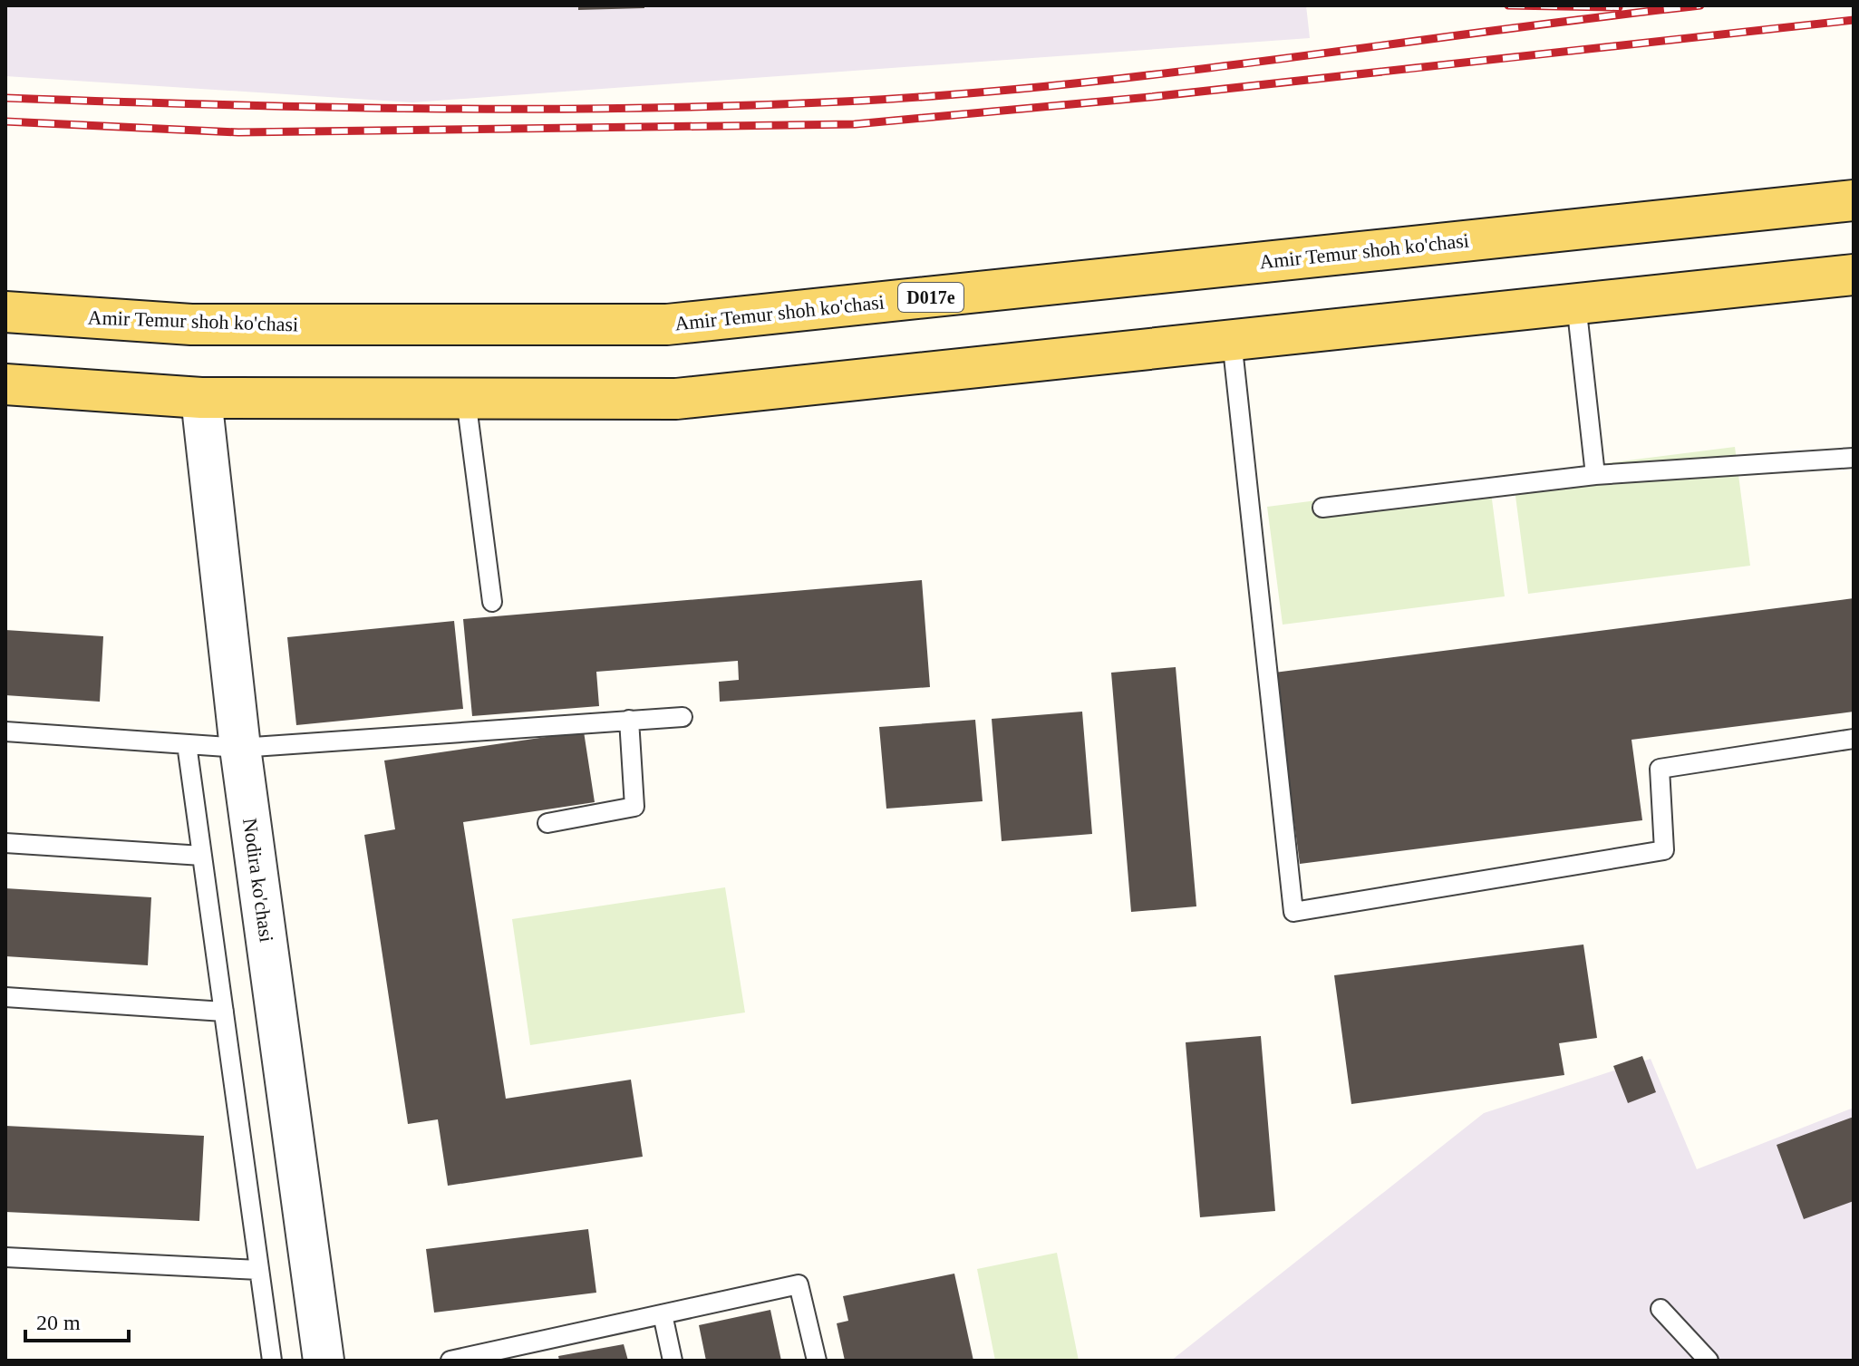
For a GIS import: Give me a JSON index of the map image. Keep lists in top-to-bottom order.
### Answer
{
  "streets": {
    "main road": ["Amir Temur shoh ko'chasi", "D017e"],
    "street": ["Nodira ko'chasi"]
  },
  "scale_bar": "20 m"
}
